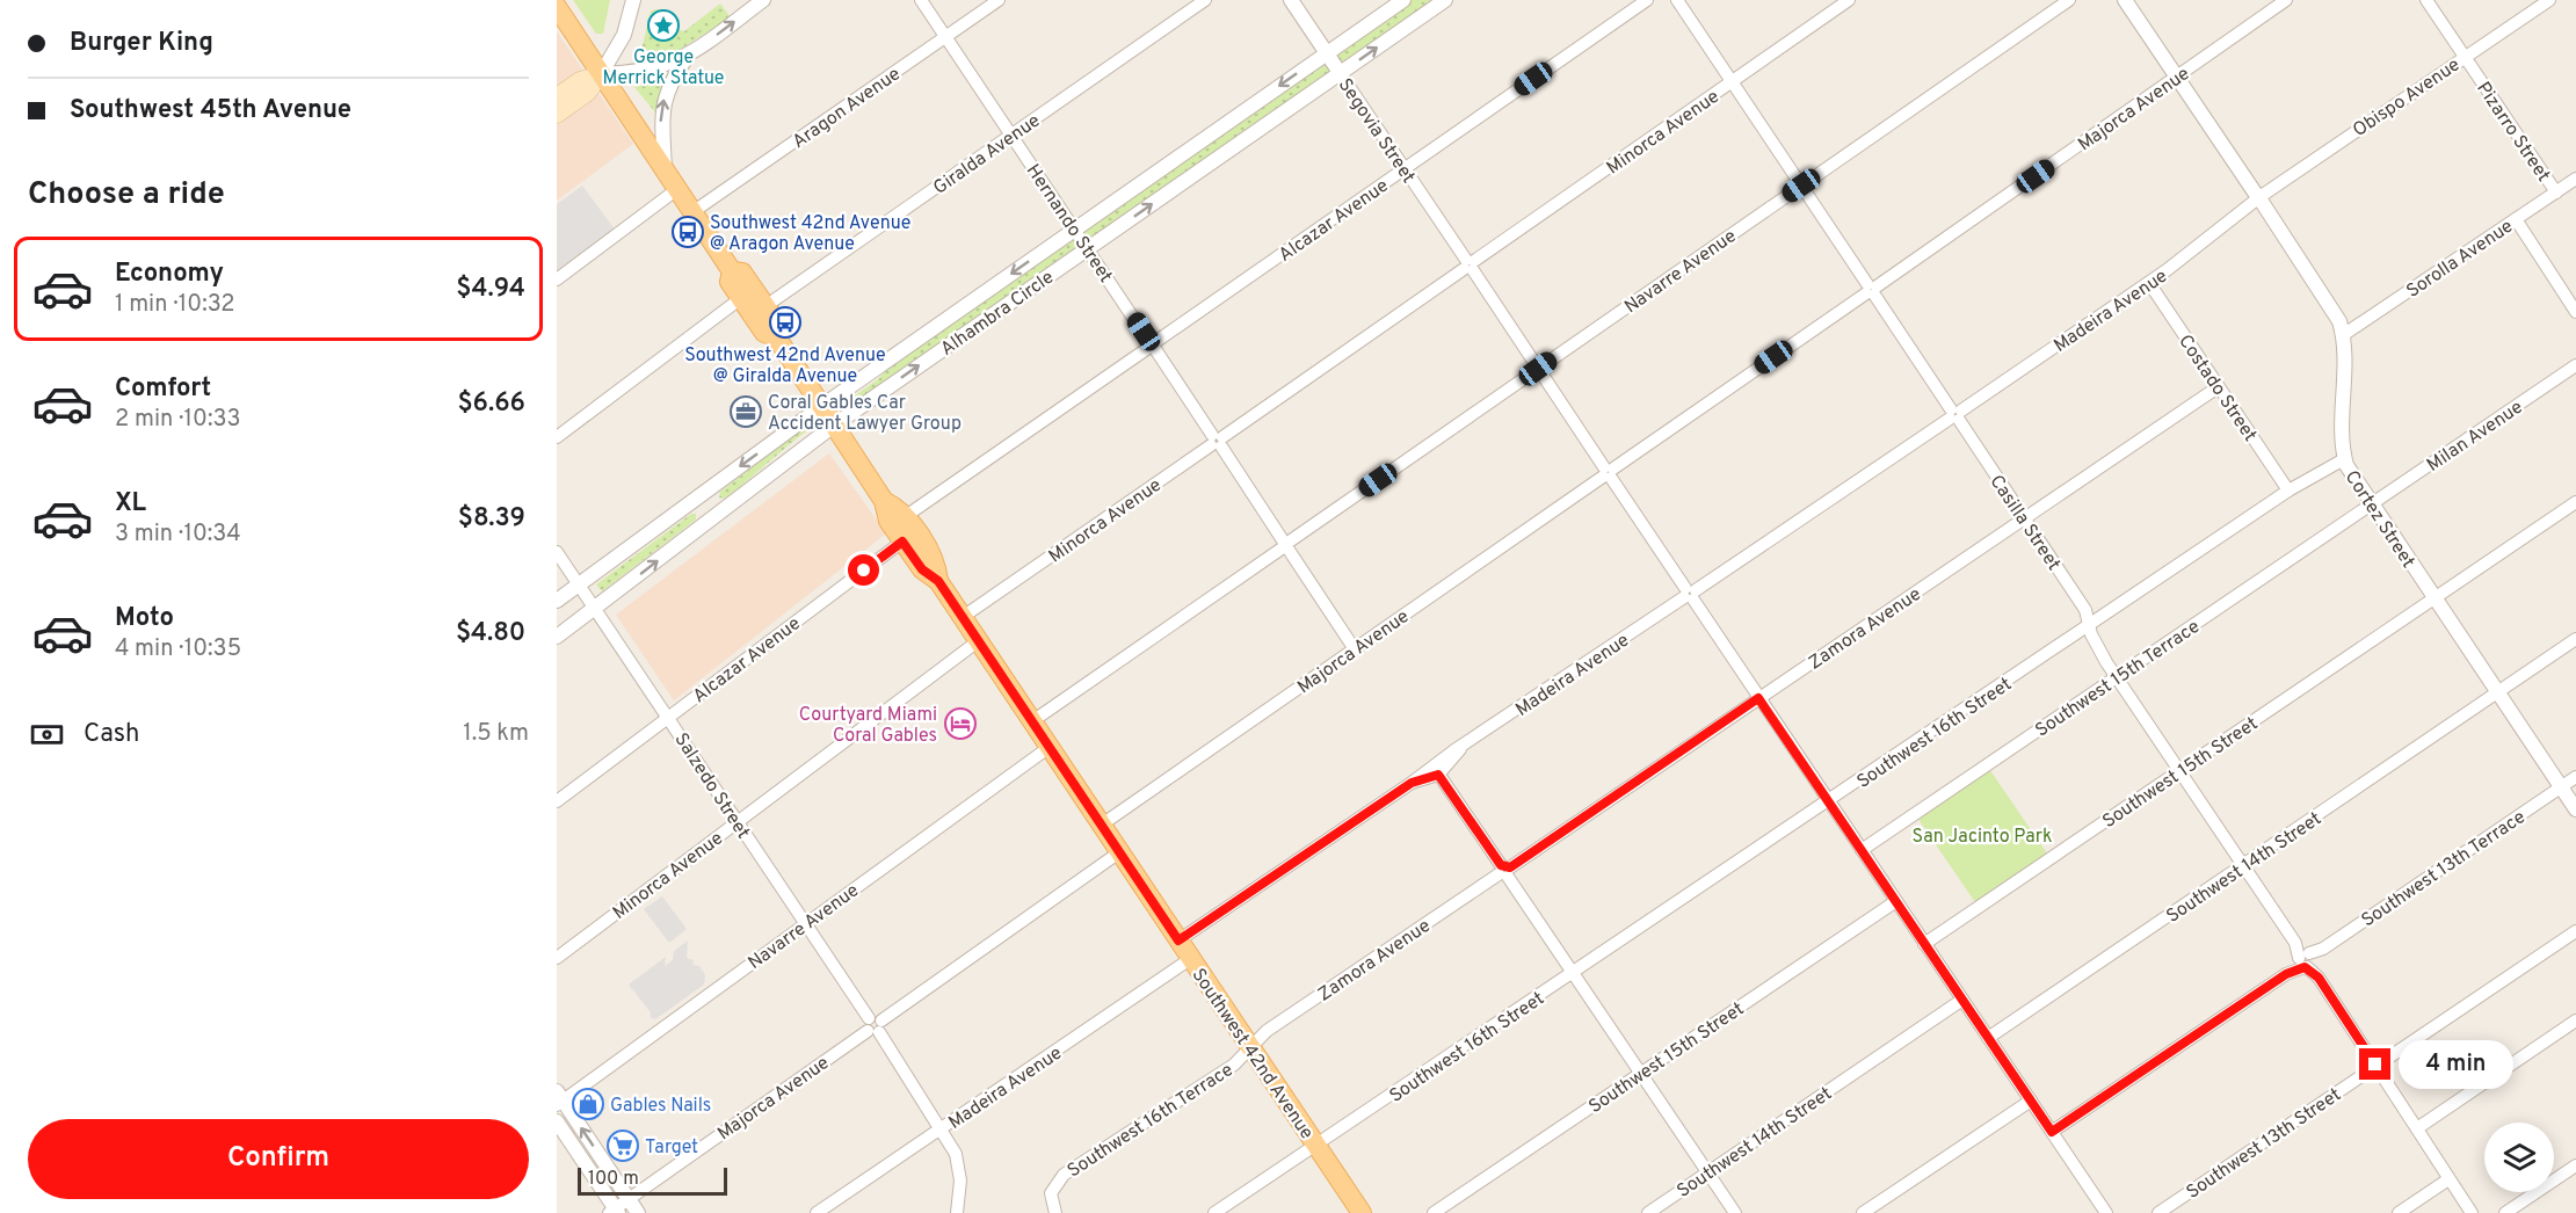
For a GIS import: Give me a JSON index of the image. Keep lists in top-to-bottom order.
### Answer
{
  "streets": {
    "main road": ["Southwest 42nd Avenue"],
    "street": [
      "Obispo Avenue",
      "Aragon Avenue",
      "Majorca Avenue",
      "Segovia Street",
      "Minorca Avenue",
      "Pizarro Street",
      "Giralda Avenue",
      "Alcazar Avenue",
      "Hernando Street",
      "Sorolla Avenue",
      "Navarre Avenue",
      "Madeira Avenue",
      "Alhambra Circle",
      "Costado Street",
      "Milan Avenue",
      "Cortez Street",
      "Casilla Street",
      "Zamora Avenue",
      "Southwest 15th Terrace",
      "Southwest 16th Street",
      "Southwest 15th Street",
      "Salzedo Street",
      "Southwest 14th Street",
      "Southwest 13th Terrace",
      "Southwest 16th Terrace",
      "Southwest 13th Street"
    ]
  },
  "crossings": [
    ["Obispo Avenue", "Pizarro Street"],
    ["Obispo Avenue", "Madeira Avenue"],
    ["Obispo Avenue", "Cortez Street"],
    ["Aragon Avenue", "Hernando Street"],
    ["Aragon Avenue", "Southwest 42nd Avenue"],
    ["Majorca Avenue", "Segovia Street"],
    ["Majorca Avenue", "Hernando Street"],
    ["Majorca Avenue", "Cortez Street"],
    ["Majorca Avenue", "Casilla Street"],
    ["Majorca Avenue", "Salzedo Street"],
    ["Majorca Avenue", "Southwest 42nd Avenue"],
    ["Segovia Street", "Minorca Avenue"],
    ["Segovia Street", "Alcazar Avenue"],
    ["Segovia Street", "Navarre Avenue"],
    ["Segovia Street", "Madeira Avenue"],
    ["Segovia Street", "Alhambra Circle"],
    ["Segovia Street", "Zamora Avenue"],
    ["Segovia Street", "Southwest 15th Terrace"],
    ["Segovia Street", "Southwest 16th Street"],
    ["Segovia Street", "Southwest 15th Street"],
    ["Segovia Street", "Southwest 14th Street"],
    ["Segovia Street", "Southwest 13th Terrace"],
    ["Minorca Avenue", "Hernando Street"],
    ["Minorca Avenue", "Casilla Street"],
    ["Minorca Avenue", "Salzedo Street"],
    ["Minorca Avenue", "Southwest 42nd Avenue"],
    ["Pizarro Street", "Sorolla Avenue"],
    ["Giralda Avenue", "Hernando Street"],
    ["Giralda Avenue", "Southwest 42nd Avenue"],
    ["Alcazar Avenue", "Hernando Street"],
    ["Alcazar Avenue", "Salzedo Street"],
    ["Alcazar Avenue", "Southwest 42nd Avenue"],
    ["Hernando Street", "Navarre Avenue"],
    ["Hernando Street", "Alhambra Circle"],
    ["Sorolla Avenue", "Cortez Street"],
    ["Navarre Avenue", "Casilla Street"],
    ["Navarre Avenue", "Salzedo Street"],
    ["Navarre Avenue", "Southwest 42nd Avenue"],
    ["Madeira Avenue", "Costado Street"],
    ["Madeira Avenue", "Cortez Street"],
    ["Madeira Avenue", "Casilla Street"],
    ["Madeira Avenue", "Salzedo Street"],
    ["Madeira Avenue", "Southwest 42nd Avenue"],
    ["Alhambra Circle", "Salzedo Street"],
    ["Alhambra Circle", "Southwest 42nd Avenue"],
    ["Costado Street", "Zamora Avenue"],
    ["Costado Street", "Southwest 16th Street"],
    ["Milan Avenue", "Cortez Street"],
    ["Milan Avenue", "Southwest 15th Terrace"],
    ["Cortez Street", "Southwest 15th Terrace"],
    ["Cortez Street", "Southwest 16th Street"],
    ["Cortez Street", "Southwest 15th Street"],
    ["Cortez Street", "Southwest 14th Street"],
    ["Cortez Street", "Southwest 13th Terrace"],
    ["Casilla Street", "Zamora Avenue"],
    ["Casilla Street", "Southwest 15th Terrace"],
    ["Casilla Street", "Southwest 16th Street"],
    ["Casilla Street", "Southwest 15th Street"],
    ["Casilla Street", "Southwest 14th Street"],
    ["Casilla Street", "Southwest 13th Terrace"],
    ["Zamora Avenue", "Southwest 42nd Avenue"],
    ["Zamora Avenue", "Southwest 16th Terrace"],
    ["Southwest 16th Street", "Southwest 42nd Avenue"],
    ["Southwest 42nd Avenue", "Southwest 16th Terrace"]
  ],
  "parks": ["San Jacinto Park"],
  "places": {
    "place": ["George Merrick Statue"],
    "bus stop": ["Southwest 42nd Avenue @ Aragon Avenue", "Southwest 42nd Avenue @ Giralda Avenue"],
    "office": ["Coral Gables Car Accident Lawyer Group"],
    "hotel": ["Courtyard Miami Coral Gables"],
    "shop": ["Gables Nails"],
    "supermarket": ["Target"]
  },
  "scale_bar": "100 m",
  "page": {
    "banner": ["Burger King", "Southwest 45th Avenue"],
    "heading": "Choose a ride",
    "list": [
      {
        "name": "Economy",
        "note": "1 min · 10:32",
        "value": "$4.94"
      },
      {
        "name": "Comfort",
        "note": "2 min · 10:33",
        "value": "$6.66"
      },
      {
        "name": "XL",
        "note": "3 min · 10:34",
        "value": "$8.39"
      },
      {
        "name": "Moto",
        "note": "4 min · 10:35",
        "value": "$4.80"
      }
    ],
    "pay": ["Cash", "1.5 km"],
    "bubble": "4 min",
    "buttons": "Confirm",
    "scale": "100 m"
  }
}
